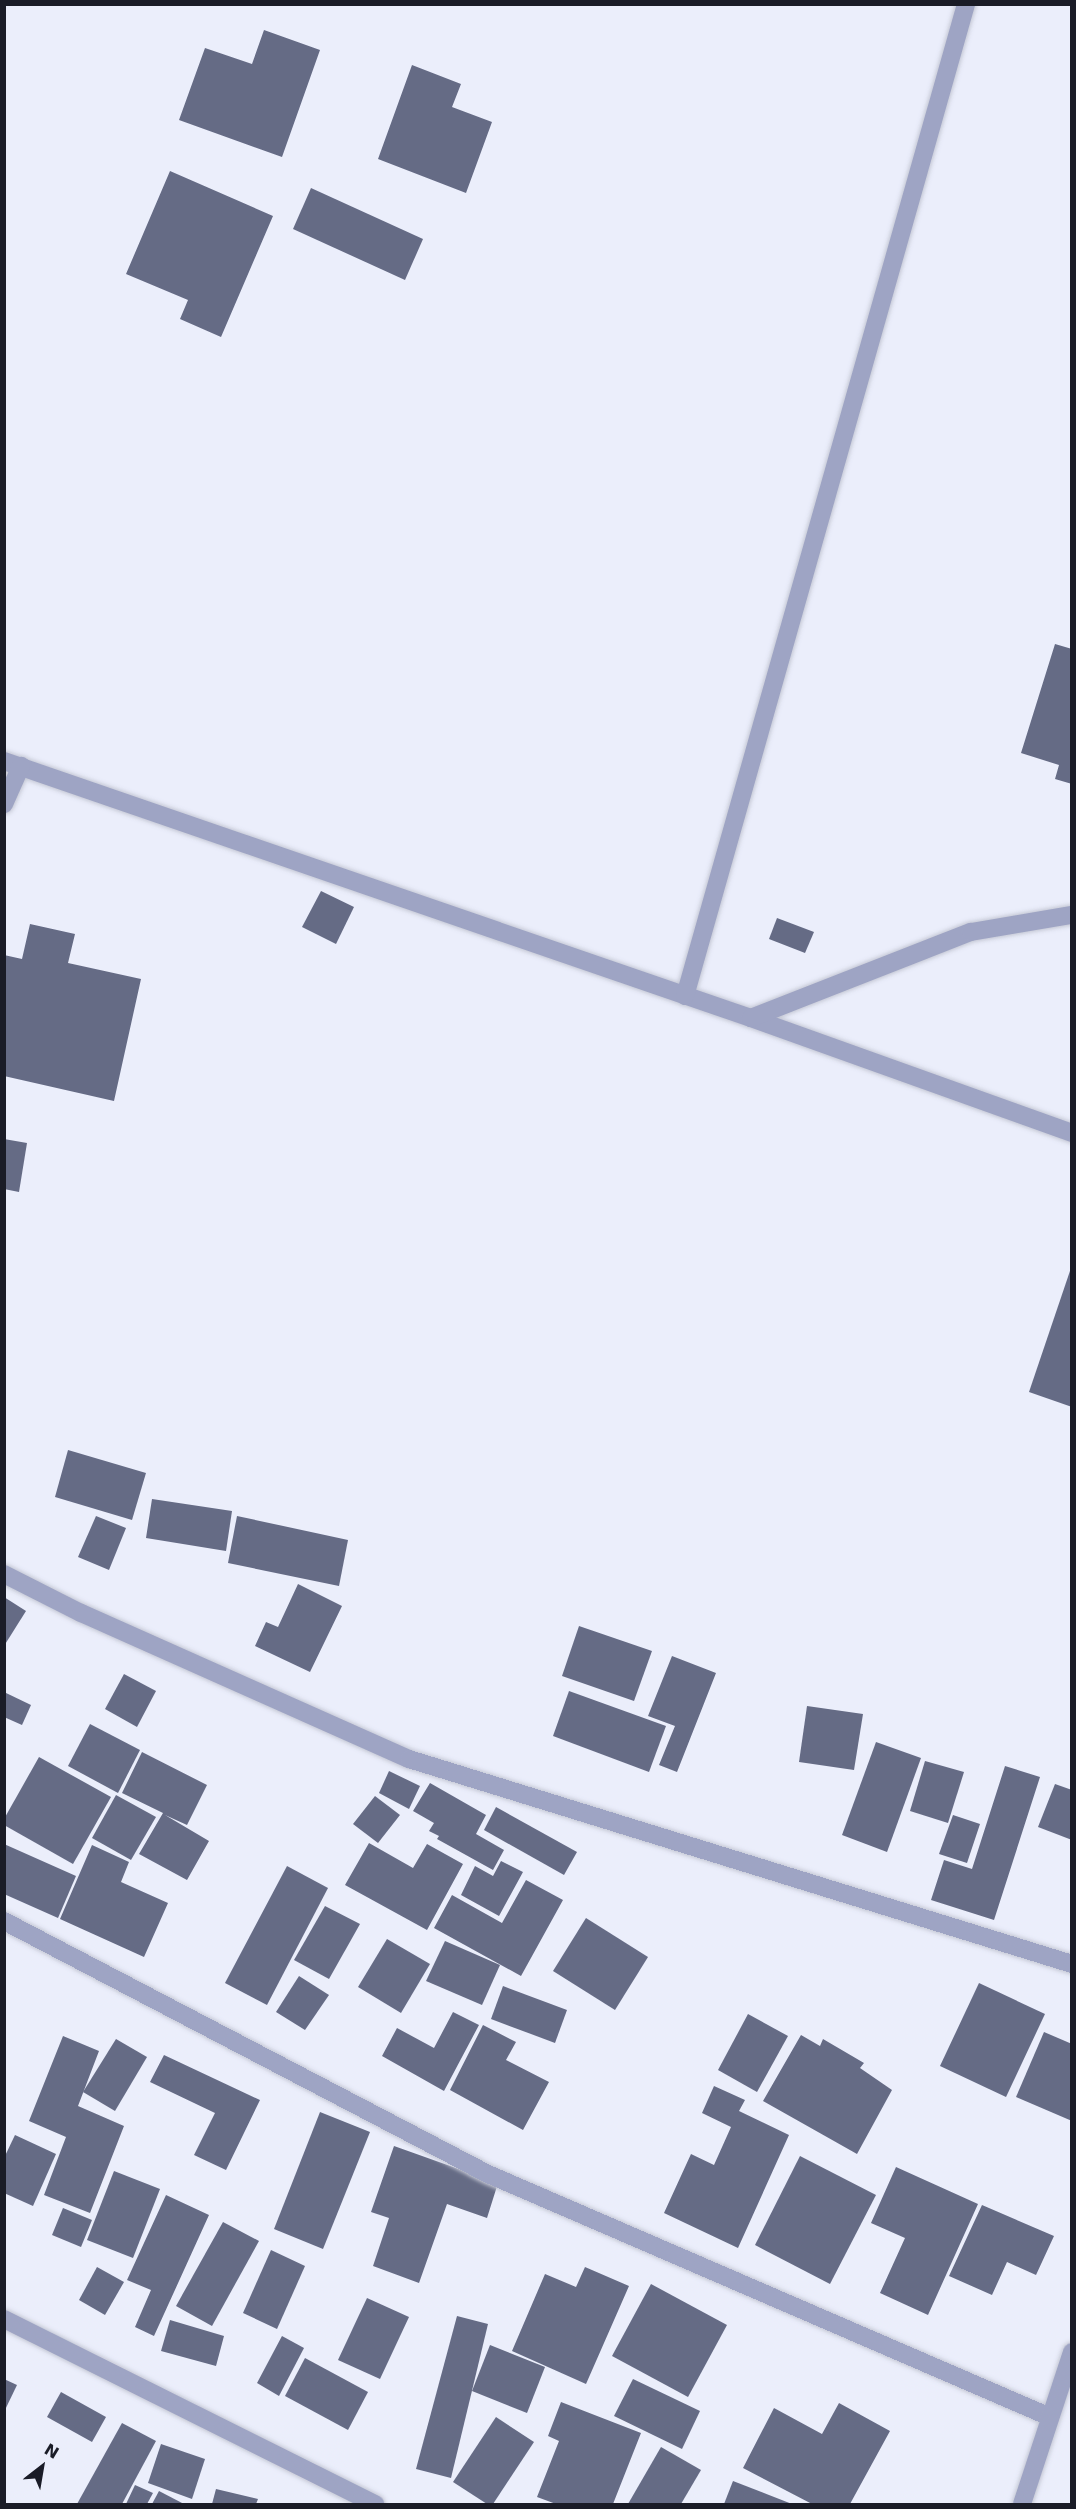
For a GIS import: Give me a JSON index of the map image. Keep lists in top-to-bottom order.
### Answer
{
  "north": "top right"
}
